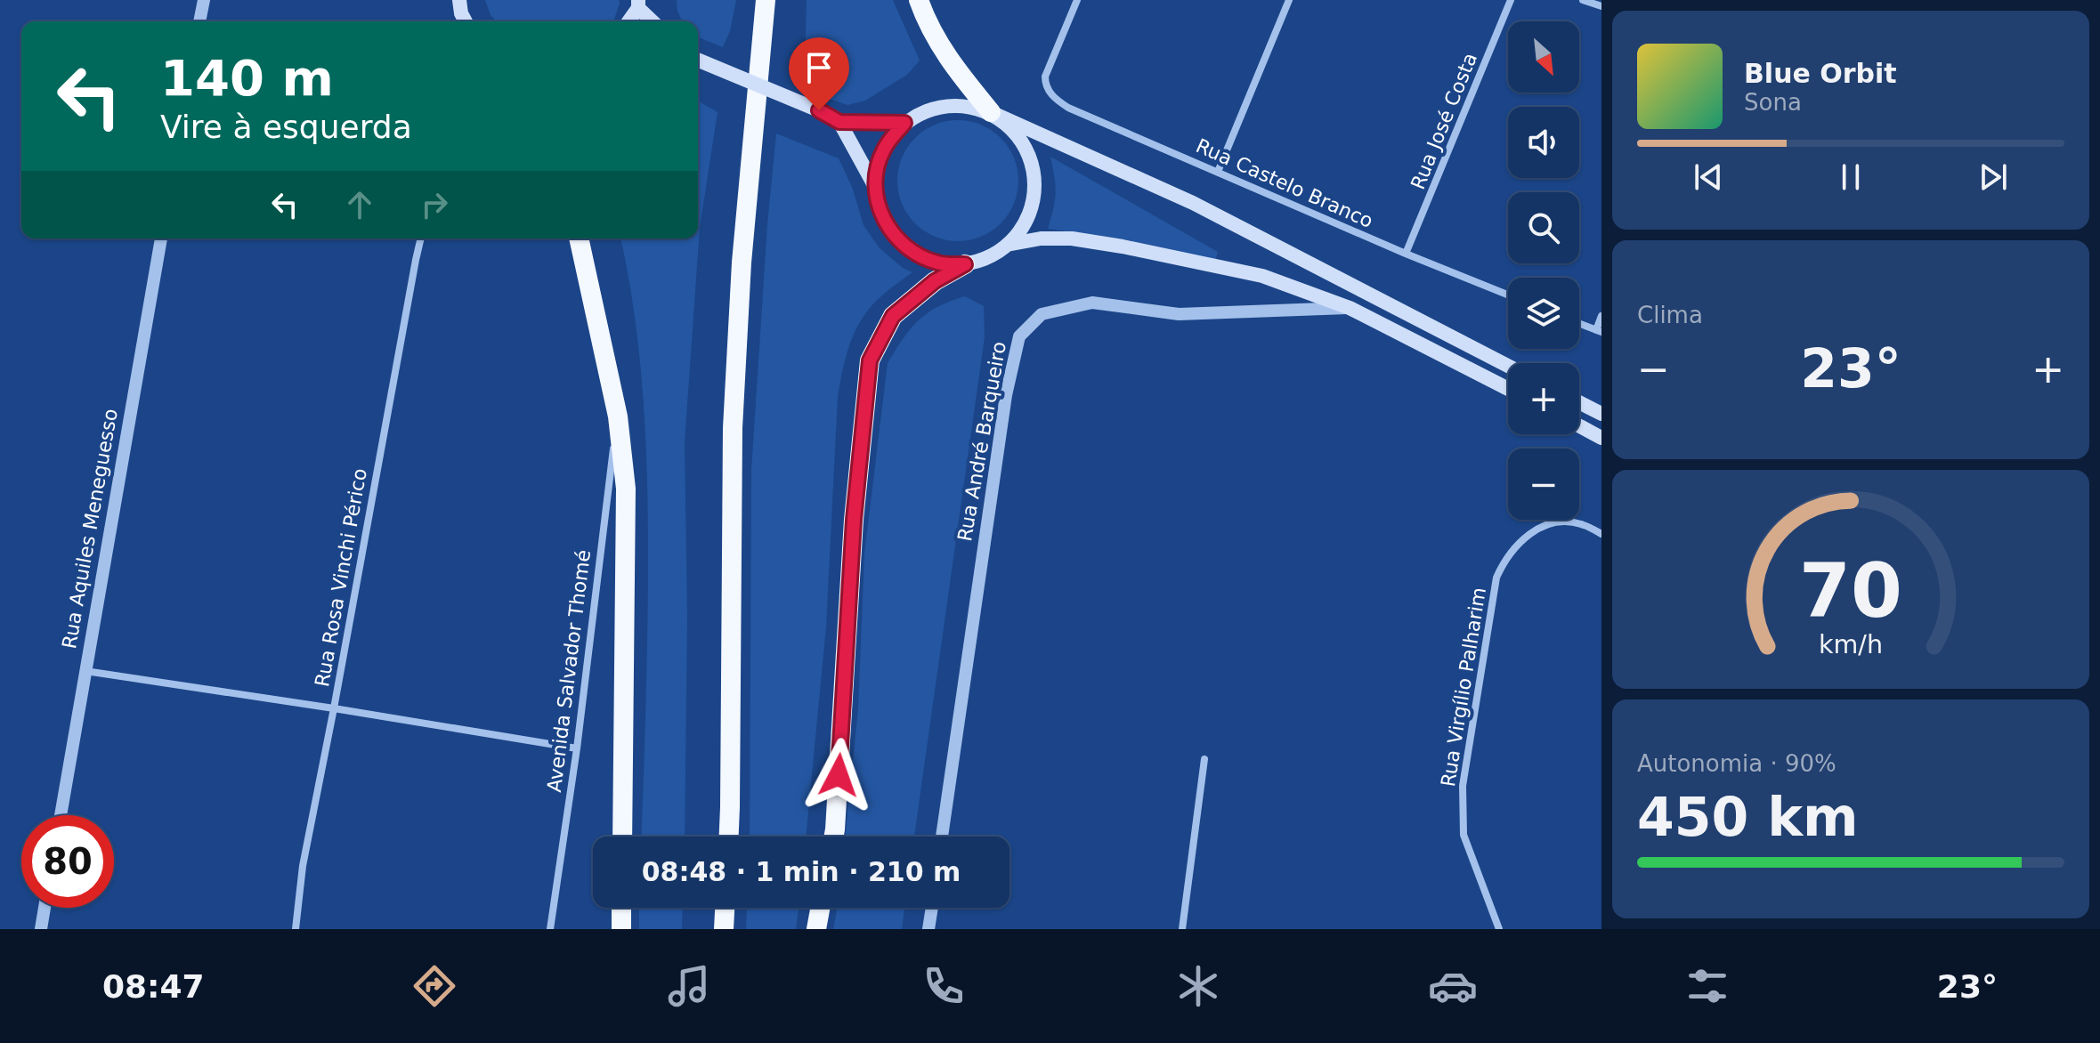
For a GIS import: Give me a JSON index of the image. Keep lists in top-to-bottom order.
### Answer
{
  "streets": {
    "street": [
      "Rua José Costa",
      "Rua Castelo Branco",
      "Rua André Barqueiro",
      "Rua Aquiles Meneguesso",
      "Rua Rosa Vinchi Périco",
      "Avenida Salvador Thomé",
      "Rua Virgílio Palharim"
    ]
  },
  "crossings": [
    ["Rua José Costa", "Rua Castelo Branco"]
  ],
  "north": "bottom right",
  "page": {
    "map_buttons": ["+", "−"],
    "turn": ["140 m", "Vire à esquerda"],
    "song": ["Blue Orbit", "Sona"],
    "tile": [
      "Clima",
      ["Autonomia · 90%", "450 km"]
    ],
    "heat": ["−", "23°", "+"],
    "limit": "80",
    "trip": "08:48 · 1 min · 210 m",
    "tabs": ["08:47", "23°"],
    "gauge": ["70", "km/h"]
  }
}
